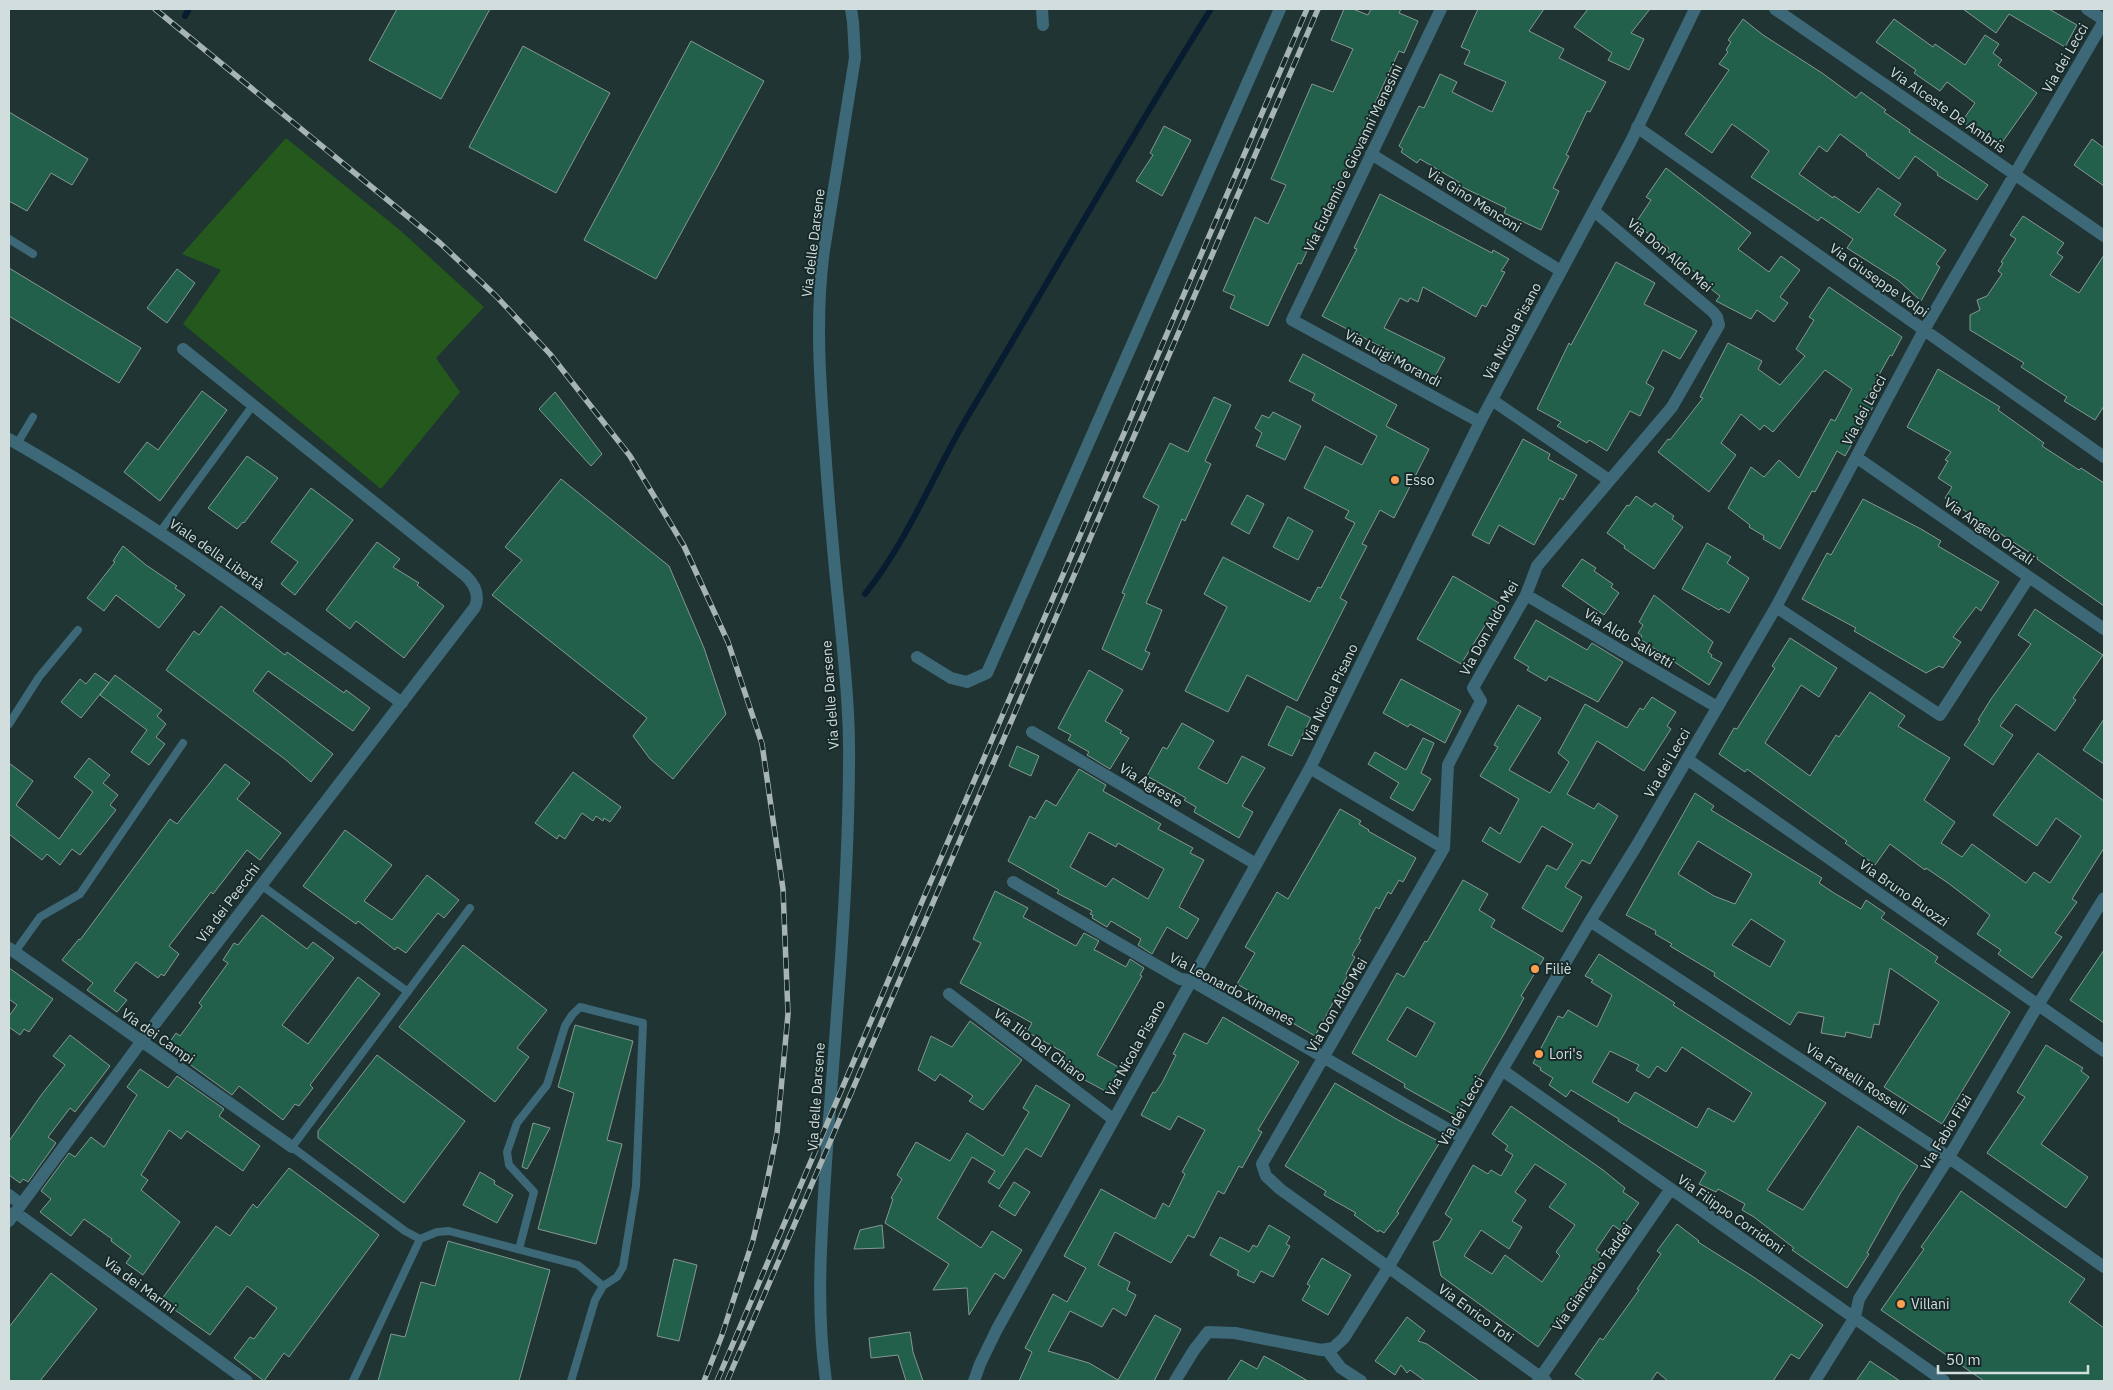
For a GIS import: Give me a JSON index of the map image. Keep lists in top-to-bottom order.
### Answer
{
  "streets": {
    "street": [
      "Via dei Lecci",
      "Via Alceste De Ambris",
      "Via Eudemio e Giovanni Menesini",
      "Via Gino Menconi",
      "Via delle Darsene",
      "Via Don Aldo Mei",
      "Via Giuseppe Volpi",
      "Via Nicola Pisano",
      "Via Luigi Morandi",
      "Via Angelo Orzali",
      "Viale della Libertà",
      "Via Aldo Salvetti",
      "Via Agreste",
      "Via Bruno Buozzi",
      "Via dei Peecchi",
      "Via Leonardo Ximenes",
      "Via dei Campi",
      "Via Ilio Del Chiaro",
      "Via Fratelli Rosselli",
      "Via Fabio Filzi",
      "Via Filippo Corridoni",
      "Via Giancarlo Taddei",
      "Via dei Marmi",
      "Via Enrico Toti"
    ]
  },
  "crossings": [
    ["Via dei Lecci", "Via Alceste De Ambris"],
    ["Via dei Lecci", "Via Don Aldo Mei"],
    ["Via dei Lecci", "Via Giuseppe Volpi"],
    ["Via dei Lecci", "Via Angelo Orzali"],
    ["Via dei Lecci", "Via Aldo Salvetti"],
    ["Via dei Lecci", "Via Bruno Buozzi"],
    ["Via dei Lecci", "Via Leonardo Ximenes"],
    ["Via dei Lecci", "Via Fratelli Rosselli"],
    ["Via dei Lecci", "Via Filippo Corridoni"],
    ["Via dei Lecci", "Via Enrico Toti"],
    ["Via Eudemio e Giovanni Menesini", "Via Gino Menconi"],
    ["Via Eudemio e Giovanni Menesini", "Via Luigi Morandi"],
    ["Via Gino Menconi", "Via Nicola Pisano"],
    ["Via Don Aldo Mei", "Via Nicola Pisano"],
    ["Via Don Aldo Mei", "Via Aldo Salvetti"],
    ["Via Don Aldo Mei", "Via Leonardo Ximenes"],
    ["Via Don Aldo Mei", "Via Enrico Toti"],
    ["Via Giuseppe Volpi", "Via Nicola Pisano"],
    ["Via Nicola Pisano", "Via Luigi Morandi"],
    ["Via Nicola Pisano", "Via Agreste"],
    ["Via Nicola Pisano", "Via Leonardo Ximenes"],
    ["Via Nicola Pisano", "Via Ilio Del Chiaro"],
    ["Viale della Libertà", "Via dei Peecchi"],
    ["Via Bruno Buozzi", "Via Fabio Filzi"],
    ["Via dei Peecchi", "Via dei Campi"],
    ["Via dei Peecchi", "Via dei Marmi"],
    ["Via Fratelli Rosselli", "Via Fabio Filzi"],
    ["Via Fabio Filzi", "Via Filippo Corridoni"],
    ["Via Filippo Corridoni", "Via Giancarlo Taddei"],
    ["Via Giancarlo Taddei", "Via Enrico Toti"]
  ],
  "places": [
    "Esso",
    "Filiè",
    "Lori's",
    "Villani"
  ],
  "scale_bar": "50 m"
}
